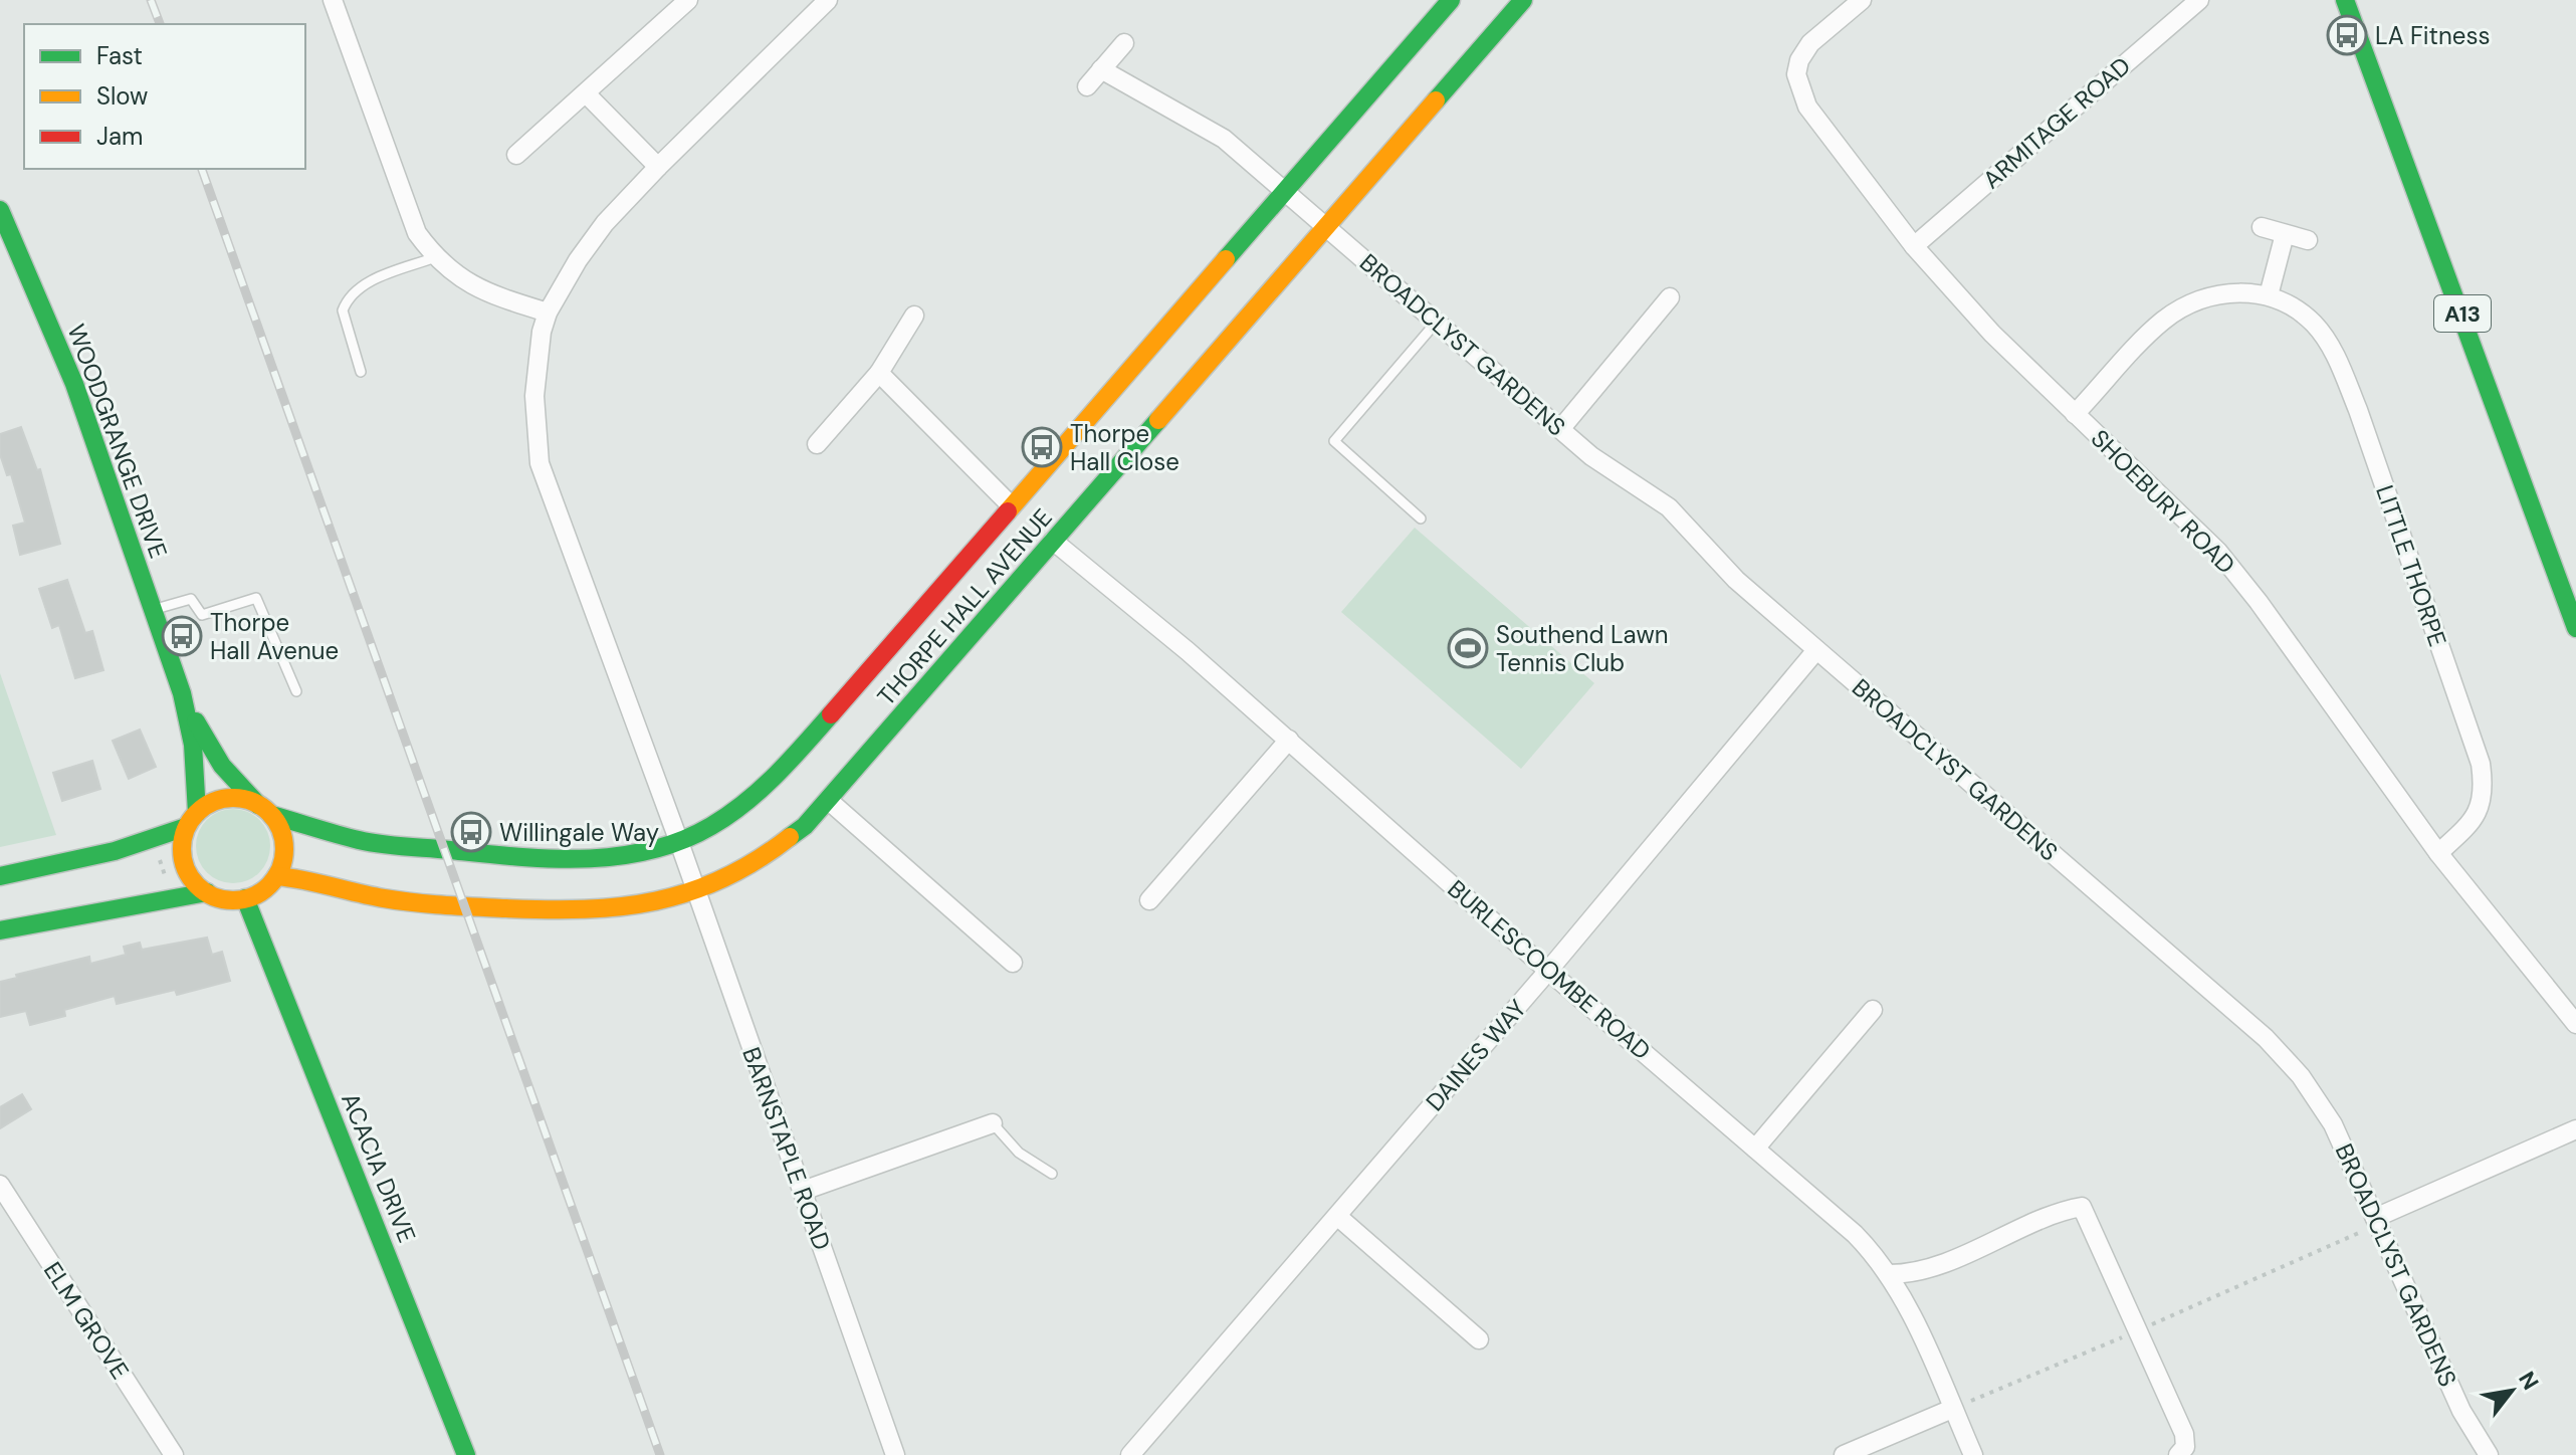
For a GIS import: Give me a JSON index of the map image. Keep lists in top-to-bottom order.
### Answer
{
  "streets": {
    "street": [
      "ARMITAGE ROAD",
      "A13",
      "BROADCLYST GARDENS",
      "WOODGRANGE DRIVE",
      "SHOEBURY ROAD",
      "LITTLE THORPE",
      "THORPE HALL AVENUE",
      "BURLESCOOMBE ROAD",
      "DAINES WAY",
      "BARNSTAPLE ROAD",
      "ACACIA DRIVE",
      "ELM GROVE"
    ]
  },
  "crossings": [
    ["ARMITAGE ROAD", "SHOEBURY ROAD"],
    ["BROADCLYST GARDENS", "THORPE HALL AVENUE"],
    ["BROADCLYST GARDENS", "DAINES WAY"],
    ["WOODGRANGE DRIVE", "THORPE HALL AVENUE"],
    ["WOODGRANGE DRIVE", "ACACIA DRIVE"],
    ["SHOEBURY ROAD", "LITTLE THORPE"],
    ["THORPE HALL AVENUE", "BURLESCOOMBE ROAD"],
    ["THORPE HALL AVENUE", "BARNSTAPLE ROAD"],
    ["THORPE HALL AVENUE", "ACACIA DRIVE"],
    ["BURLESCOOMBE ROAD", "DAINES WAY"]
  ],
  "places": {
    "bus stop": [
      "LA Fitness",
      "Thorpe Hall Close",
      "Thorpe Hall Avenue",
      "Willingale Way"
    ],
    "sports": ["Southend Lawn Tennis Club"]
  },
  "legend": ["Fast", "Slow", "Jam"],
  "north": "top right"
}
